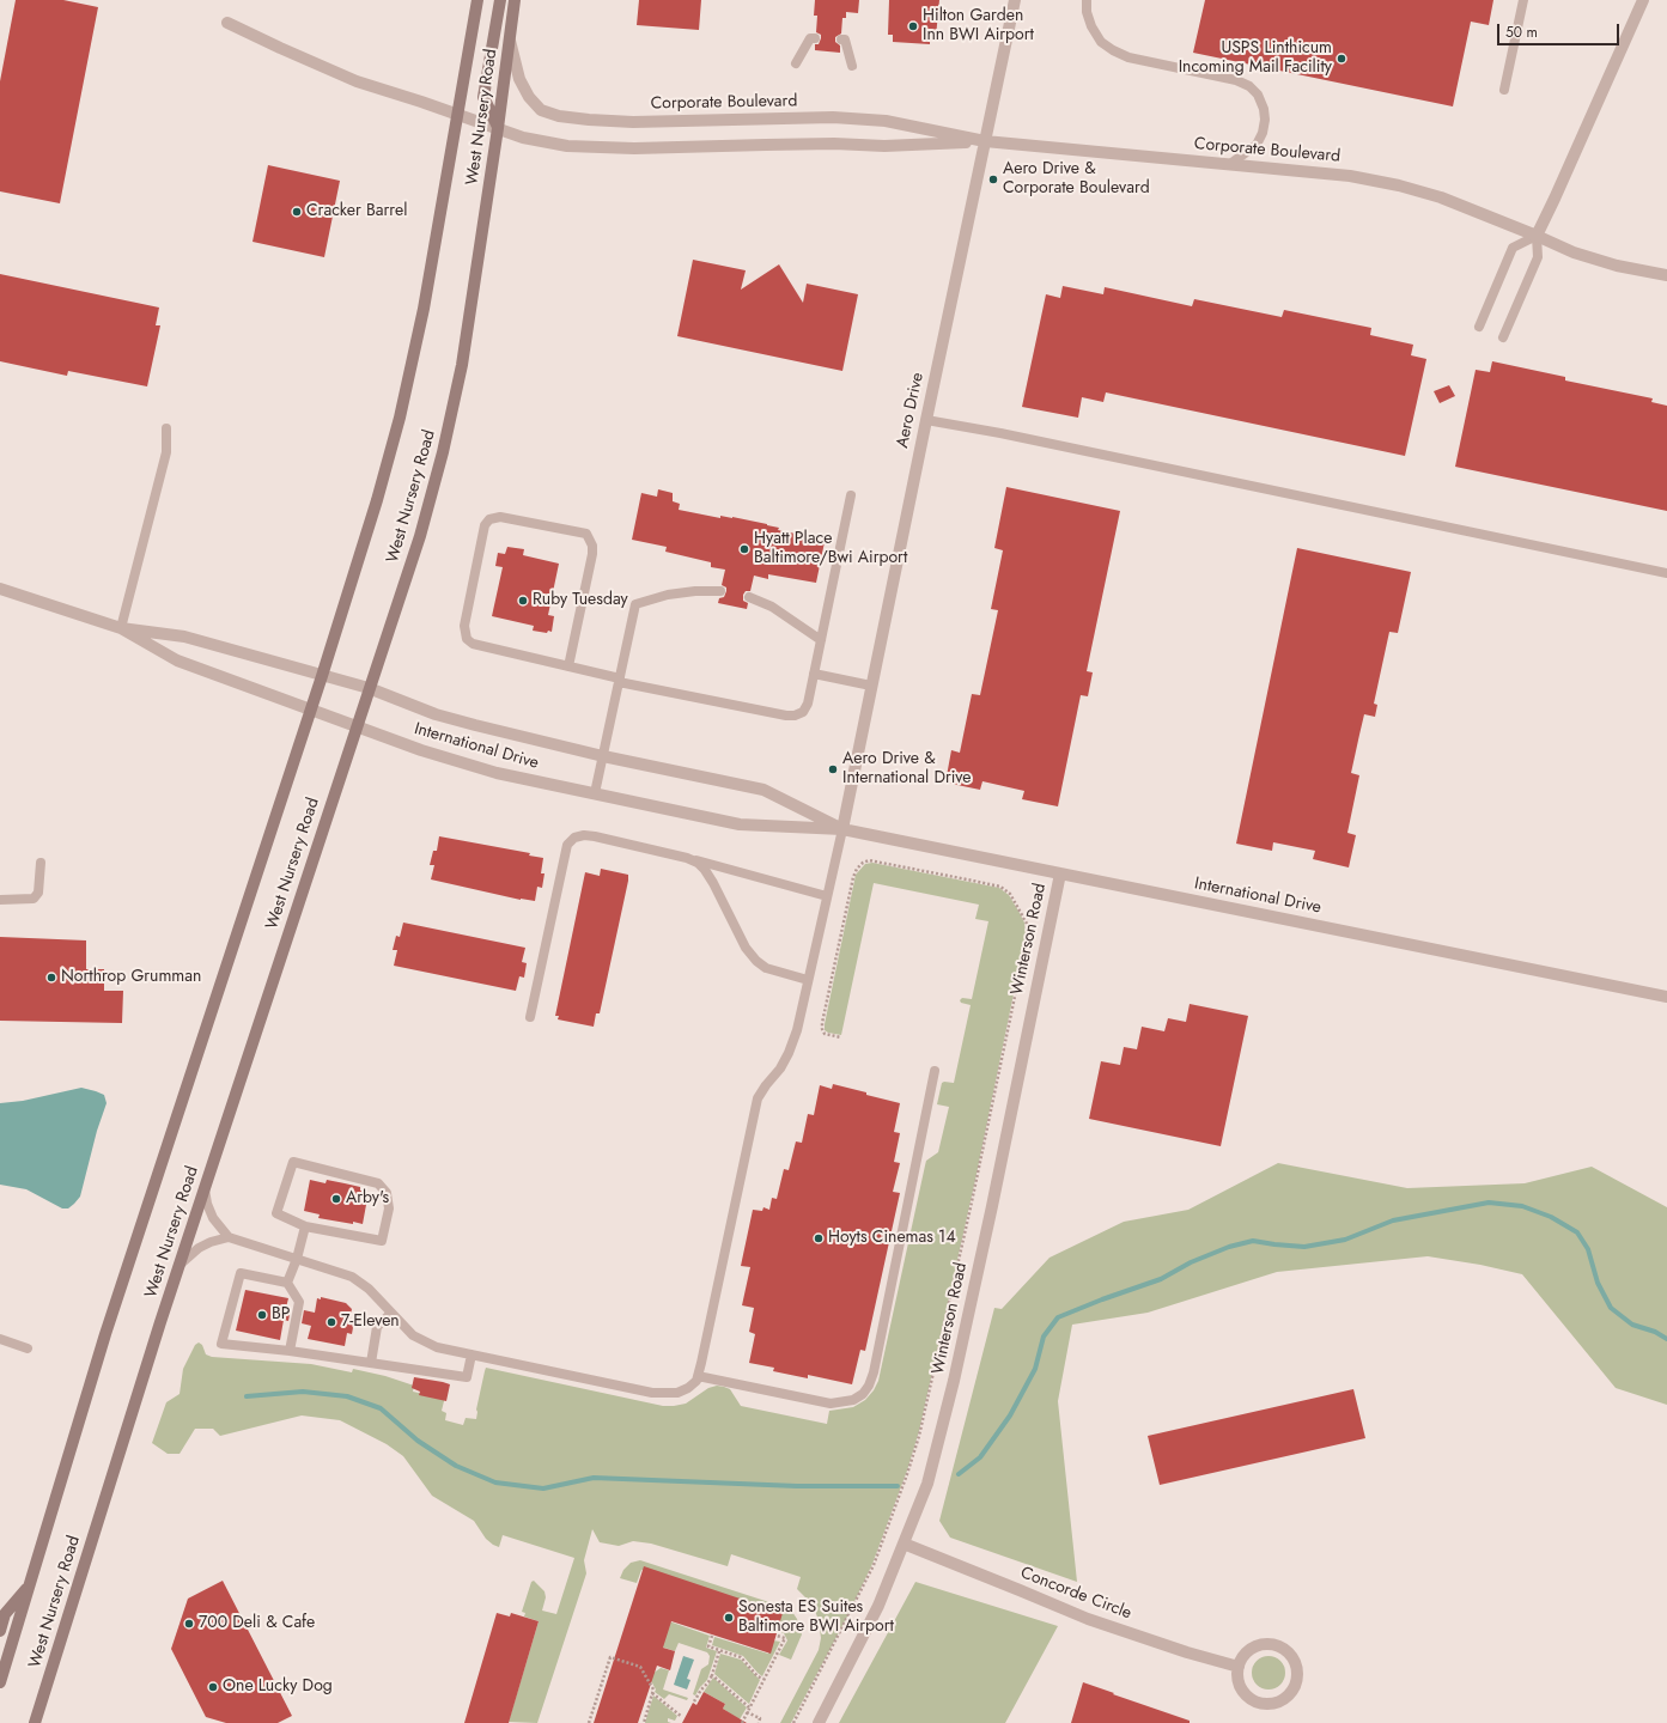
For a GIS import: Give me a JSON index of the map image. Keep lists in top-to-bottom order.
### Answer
{
  "streets": {
    "main road": ["West Nursery Road"],
    "street": [
      "Corporate Boulevard",
      "Aero Drive",
      "International Drive",
      "Winterson Road",
      "Concorde Circle"
    ]
  },
  "crossings": [
    ["Corporate Boulevard", "West Nursery Road"],
    ["Corporate Boulevard", "Aero Drive"],
    ["West Nursery Road", "International Drive"],
    ["Aero Drive", "International Drive"],
    ["International Drive", "Winterson Road"],
    ["Winterson Road", "Concorde Circle"]
  ],
  "places": [
    "Hilton Garden Inn BWI Airport",
    "USPS Linthicum Incoming Mail Facility",
    "Aero Drive & Corporate Boulevard",
    "Cracker Barrel",
    "Hyatt Place Baltimore/Bwi Airport",
    "Ruby Tuesday",
    "Aero Drive & International Drive",
    "Northrop Grumman",
    "Arby's",
    "Hoyts Cinemas 14",
    "BP",
    "7-Eleven",
    "Sonesta ES Suites Baltimore BWI Airport",
    "700 Deli & Cafe",
    "One Lucky Dog"
  ],
  "scale_bar": "50 m"
}
